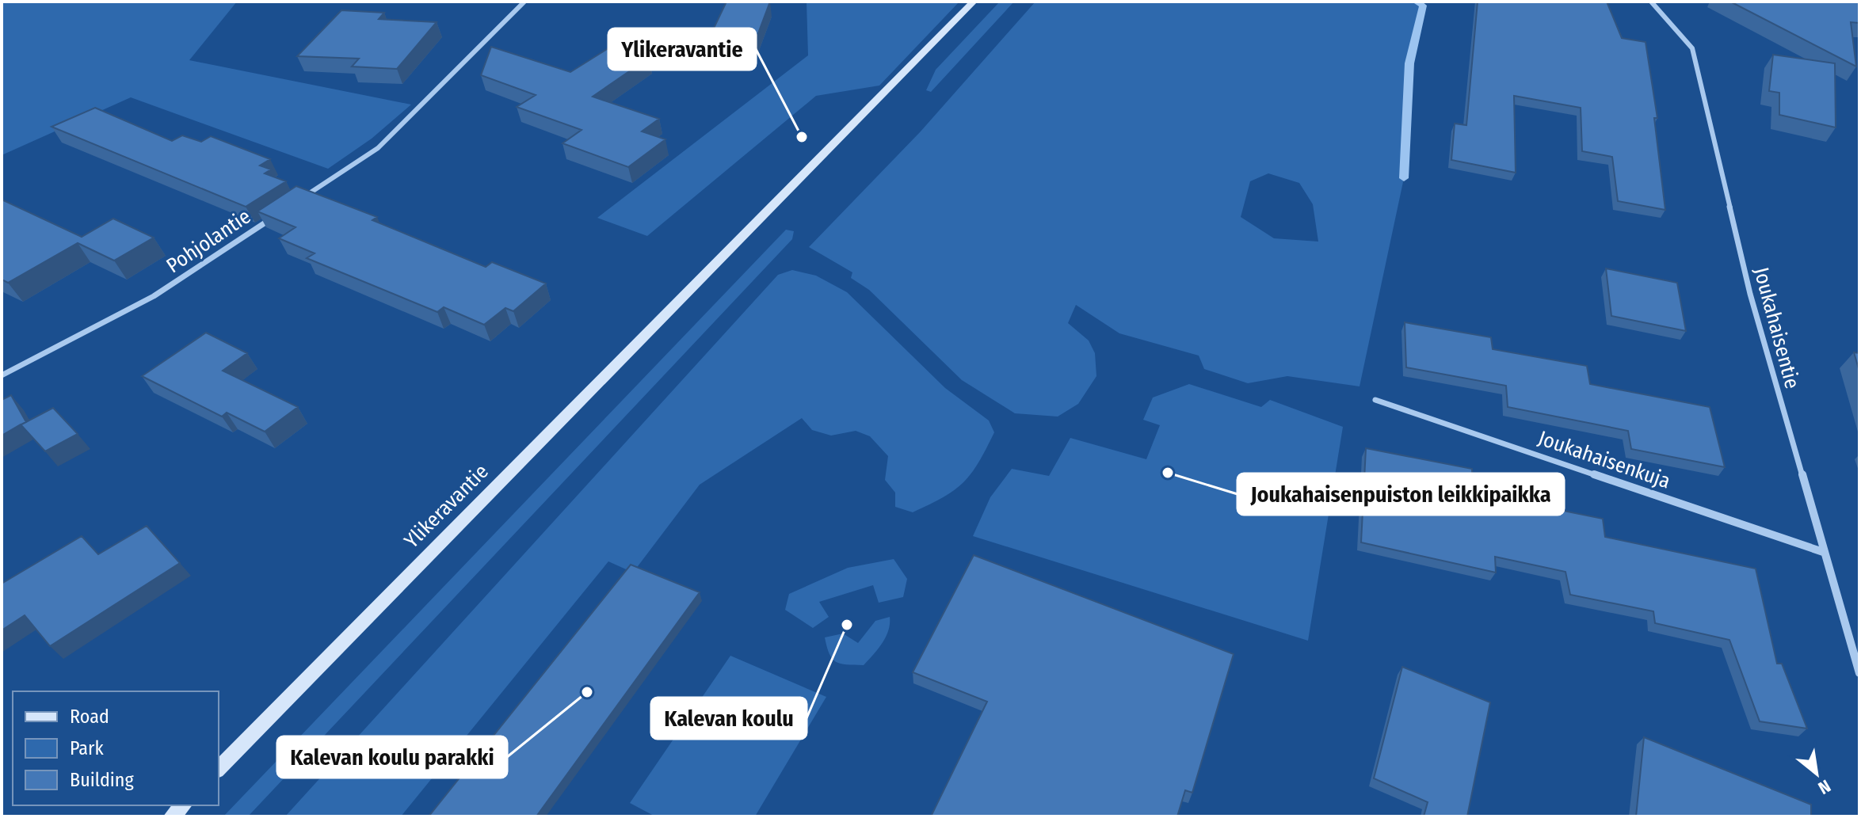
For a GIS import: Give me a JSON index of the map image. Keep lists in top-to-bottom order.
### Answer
{
  "streets": {
    "street": [
      "Pohjolantie",
      "Joukahaisentie",
      "Joukahaisenkuja",
      "Ylikeravantie"
    ]
  },
  "crossings": [
    ["Joukahaisentie", "Joukahaisenkuja"]
  ],
  "places": [
    "Ylikeravantie",
    "Joukahaisenpuiston leikkipaikka",
    "Kalevan koulu",
    "Kalevan koulu parakki"
  ],
  "legend": ["Road", "Park", "Building"],
  "north": "bottom right"
}
